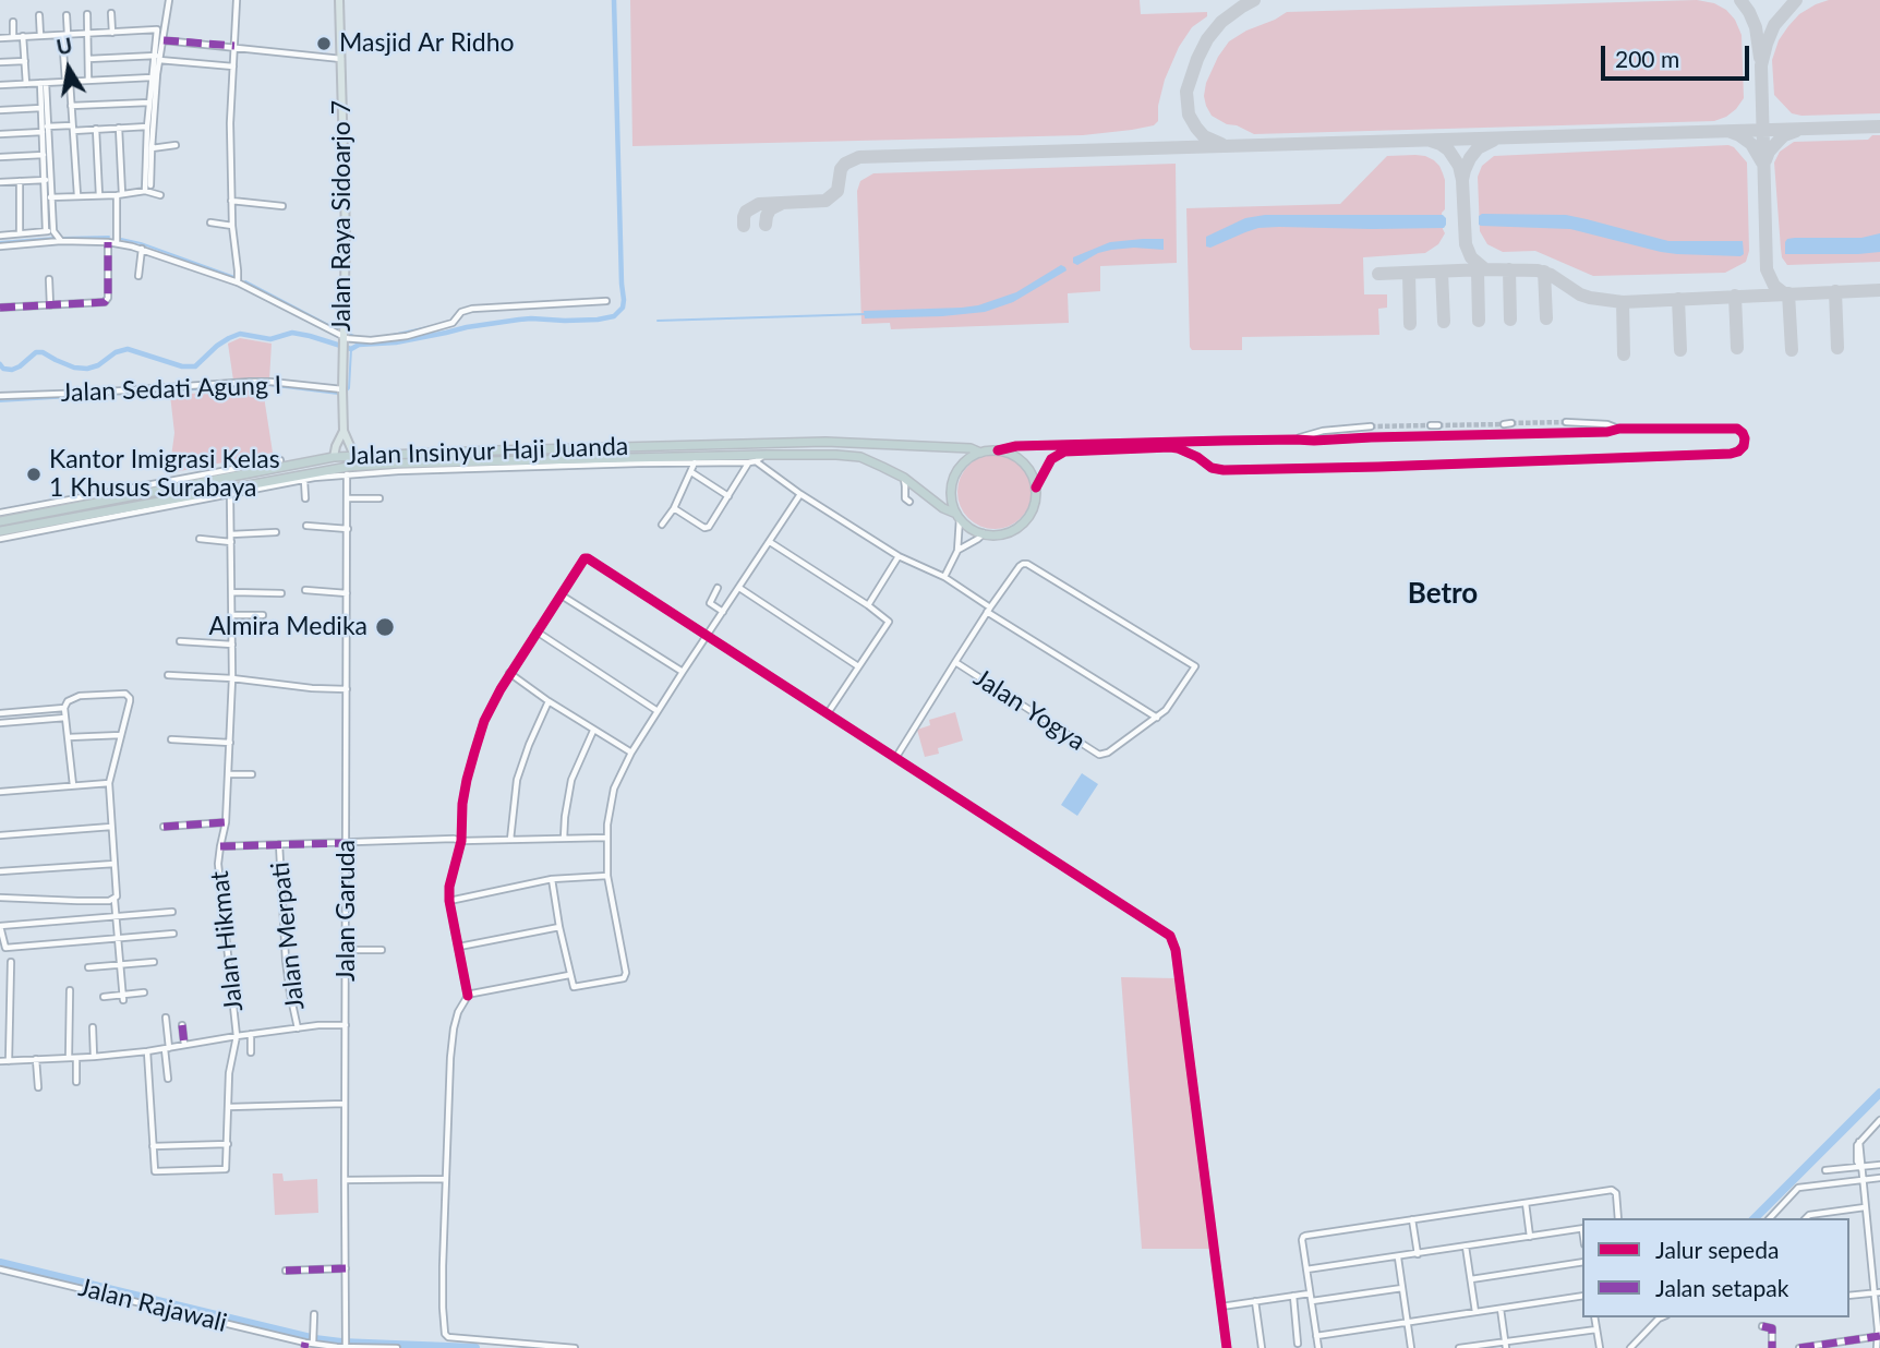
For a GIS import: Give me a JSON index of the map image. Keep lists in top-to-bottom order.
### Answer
{
  "streets": {
    "highway": ["Jalan Insinyur Haji Juanda"],
    "main road": ["Jalan Raya Sidoarjo 7"],
    "street": [
      "Jalan Sedati Agung I",
      "Jalan Yogya",
      "Jalan Garuda",
      "Jalan Merpati",
      "Jalan Hikmat",
      "Jalan Rajawali"
    ]
  },
  "crossings": [
    ["Jalan Raya Sidoarjo 7", "Jalan Sedati Agung I"],
    ["Jalan Raya Sidoarjo 7", "Jalan Insinyur Haji Juanda"],
    ["Jalan Insinyur Haji Juanda", "Jalan Garuda"],
    ["Jalan Insinyur Haji Juanda", "Jalan Hikmat"],
    ["Jalan Garuda", "Jalan Rajawali"]
  ],
  "districts": ["Betro"],
  "places": ["Masjid Ar Ridho", "Kantor Imigrasi Kelas 1 Khusus Surabaya", "Almira Medika"],
  "legend": ["Jalur sepeda", "Jalan setapak"],
  "scale_bar": "200 m",
  "north": "top"
}
